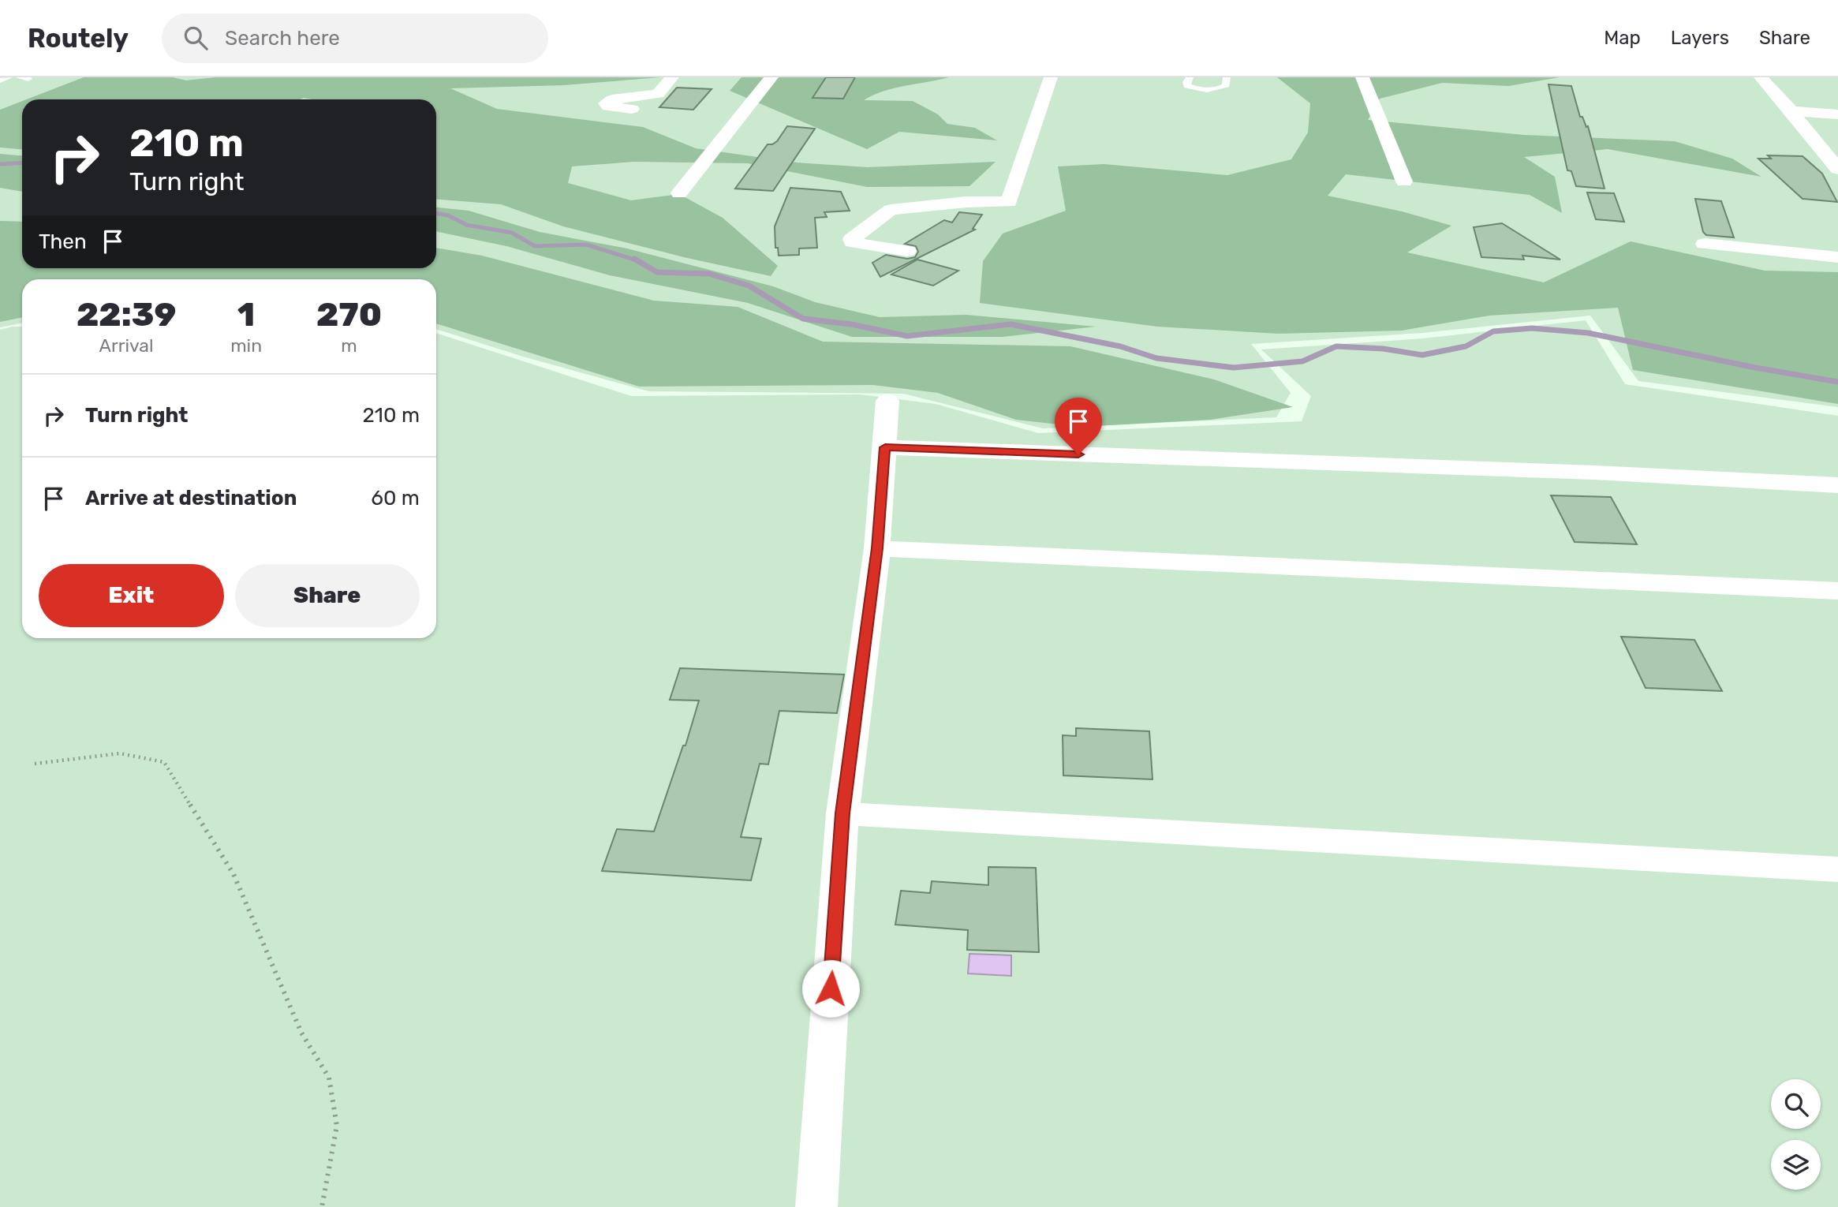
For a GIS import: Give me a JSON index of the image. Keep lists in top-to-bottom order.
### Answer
{
  "page": {
    "header": "Routely",
    "search": "Search here",
    "nav": ["Map", "Layers", "Share"],
    "turn": ["210 m", "Turn right"],
    "then": "Then",
    "eta": [
      "22:39",
      "Arrival",
      "1",
      "min",
      "270",
      "m"
    ],
    "list": [
      {
        "name": "Turn right",
        "value": "210 m"
      },
      {
        "name": "Arrive at destination",
        "value": "60 m"
      }
    ],
    "buttons": ["Exit", "Share"]
  }
}
